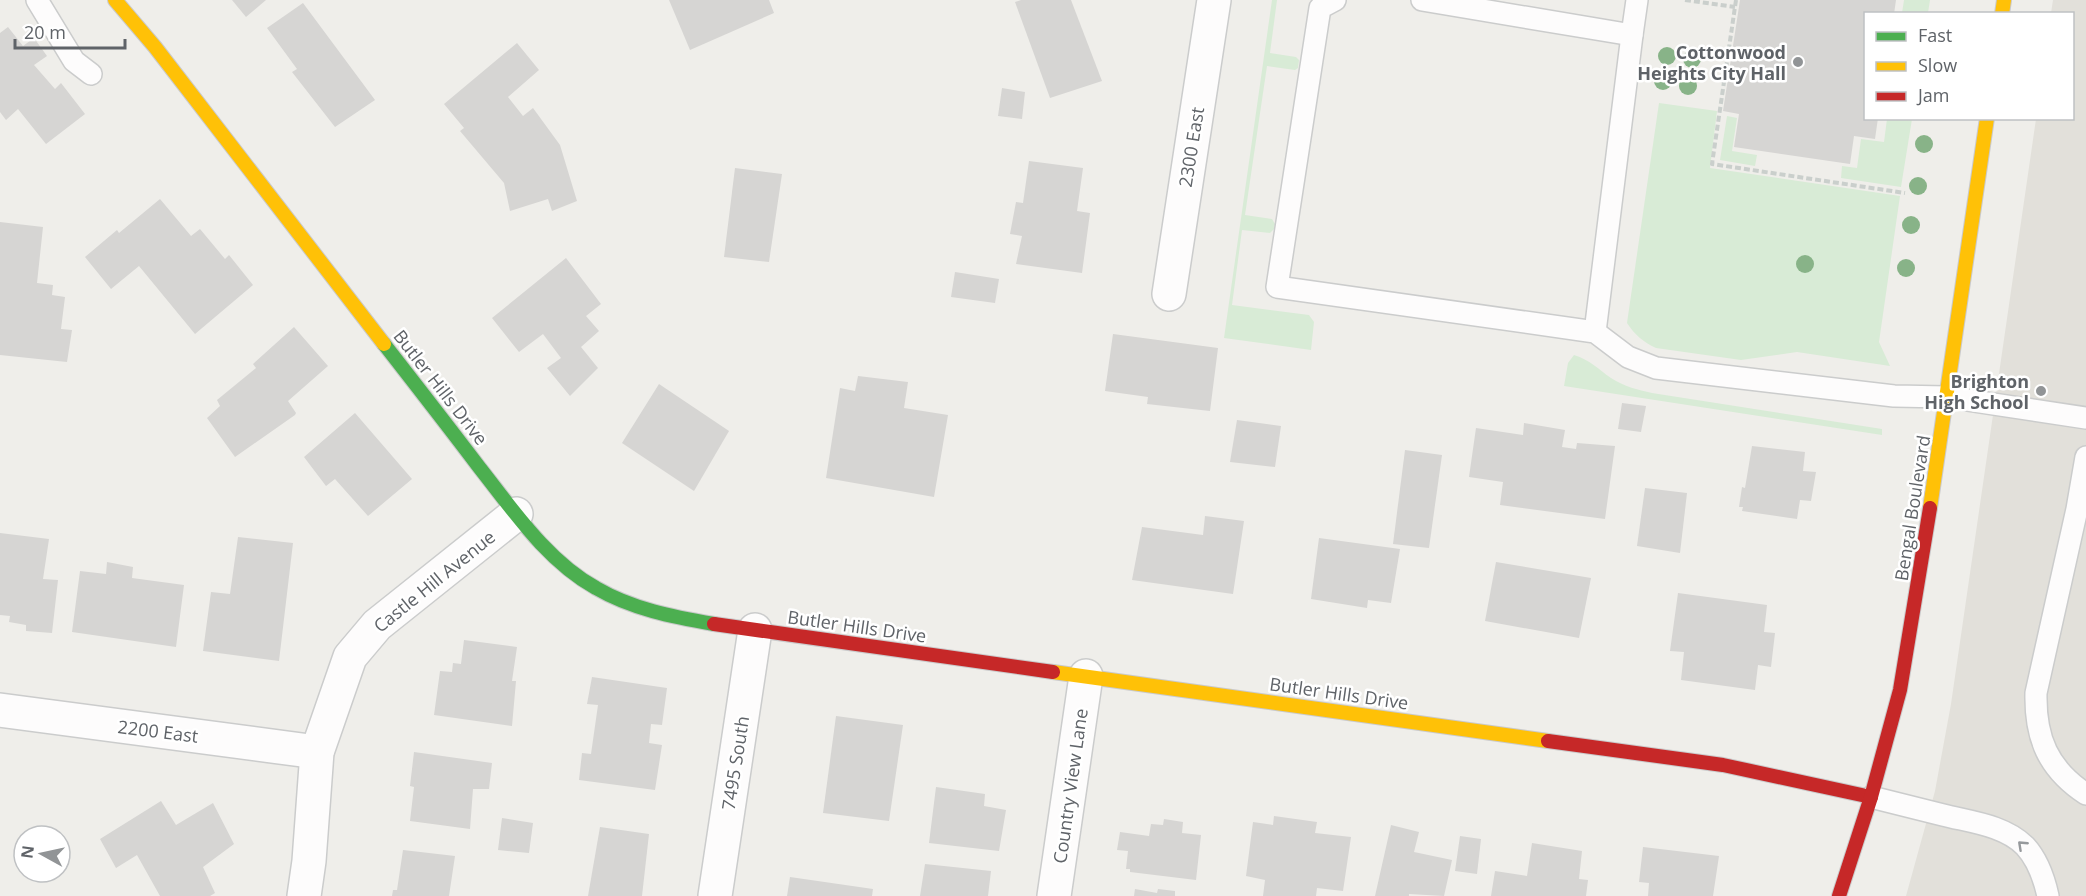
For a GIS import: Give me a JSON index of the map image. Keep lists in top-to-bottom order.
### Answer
{
  "streets": {
    "street": [
      "2300 East",
      "Butler Hills Drive",
      "Bengal Boulevard",
      "Castle Hill Avenue",
      "2200 East",
      "7495 South",
      "Country View Lane"
    ]
  },
  "crossings": [
    ["Butler Hills Drive", "Bengal Boulevard"],
    ["Butler Hills Drive", "Castle Hill Avenue"],
    ["Butler Hills Drive", "7495 South"],
    ["Butler Hills Drive", "Country View Lane"],
    ["Castle Hill Avenue", "2200 East"]
  ],
  "places": ["Cottonwood Heights City Hall", "Brighton High School"],
  "legend": ["Fast", "Slow", "Jam"],
  "scale_bar": "20 m",
  "north": "left"
}
